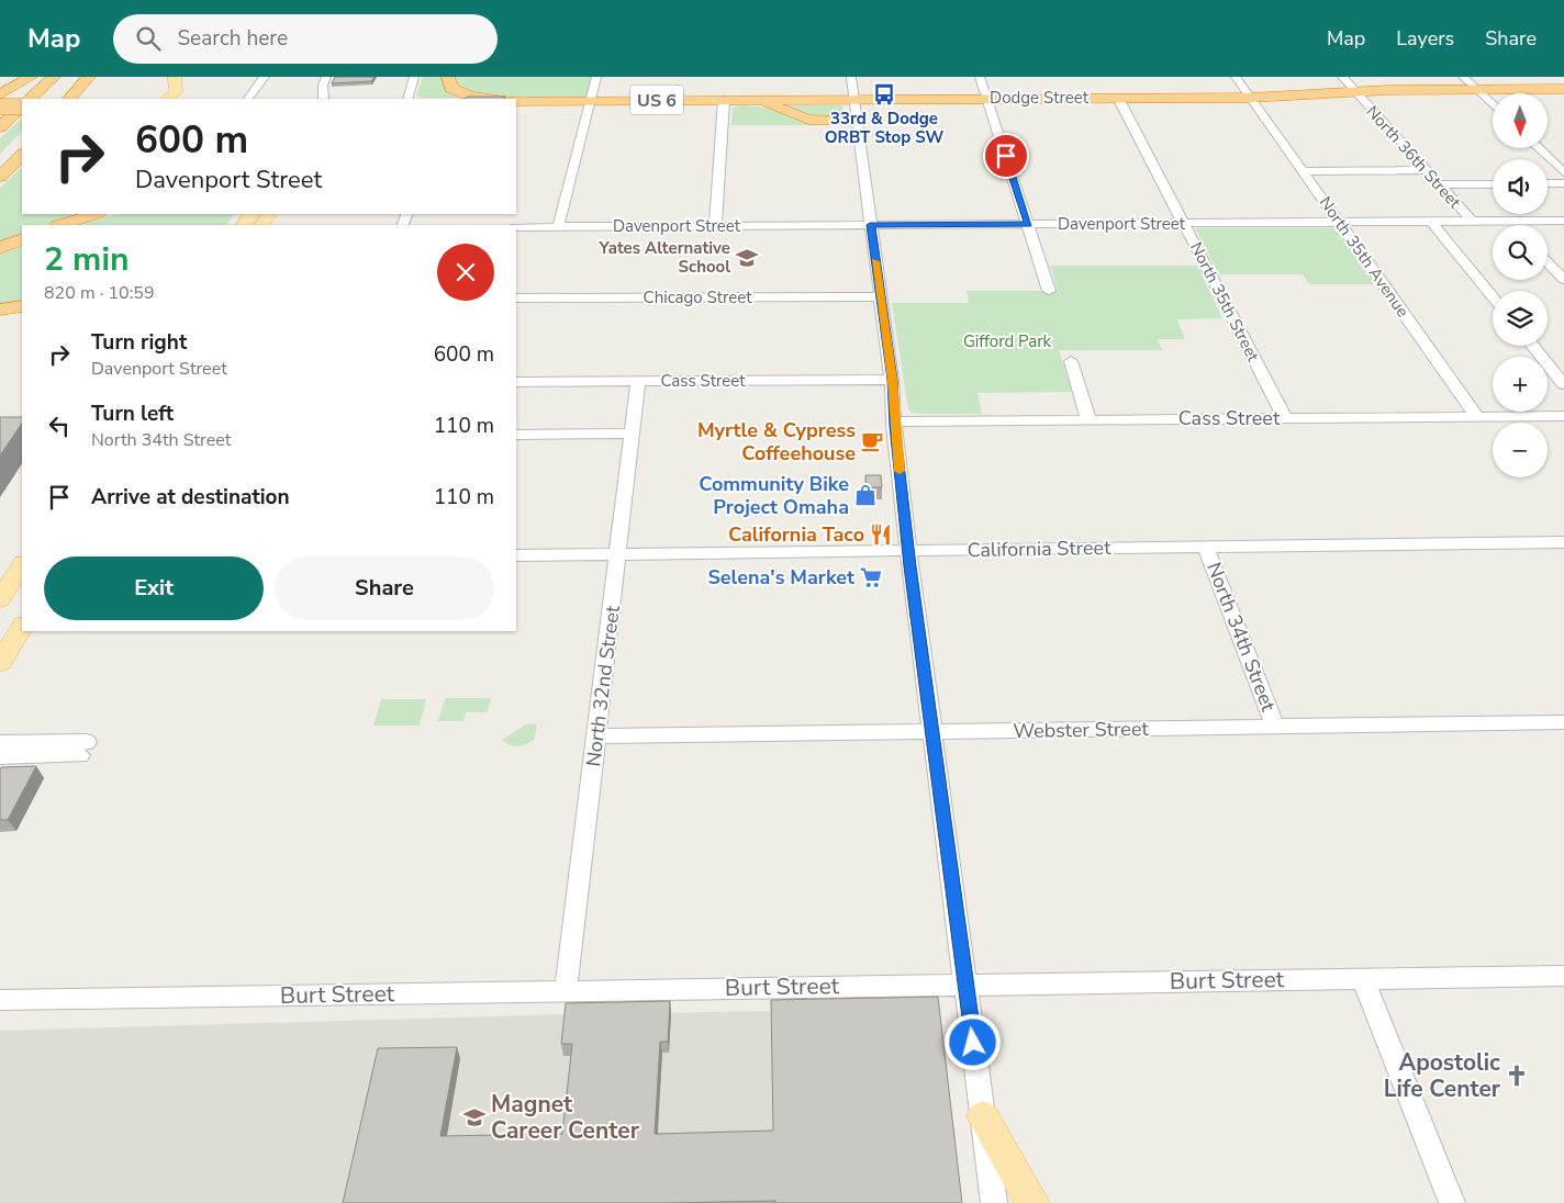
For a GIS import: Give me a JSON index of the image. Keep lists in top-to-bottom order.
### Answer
{
  "streets": {
    "highway": ["Dodge Street", "US 6"],
    "street": [
      "North 36th Street",
      "Davenport Street",
      "North 35th Avenue",
      "Chicago Street",
      "North 35th Street",
      "Cass Street",
      "California Street",
      "North 34th Street",
      "North 32nd Street",
      "Webster Street",
      "Burt Street"
    ]
  },
  "crossings": [
    ["Dodge Street", "North 36th Street"],
    ["Dodge Street", "North 35th Avenue"],
    ["Dodge Street", "North 35th Street"],
    ["North 36th Street", "Davenport Street"],
    ["Davenport Street", "North 35th Avenue"],
    ["Davenport Street", "North 35th Street"],
    ["North 35th Avenue", "Cass Street"],
    ["North 35th Street", "Cass Street"],
    ["Cass Street", "North 32nd Street"],
    ["California Street", "North 34th Street"],
    ["California Street", "North 32nd Street"],
    ["North 34th Street", "Webster Street"],
    ["North 32nd Street", "Webster Street"],
    ["North 32nd Street", "Burt Street"]
  ],
  "parks": ["Gifford Park"],
  "places": {
    "bus stop": ["33rd & Dodge ORBT Stop SW"],
    "school or university": ["Yates Alternative School", "Magnet Career Center"],
    "cafe": ["Myrtle & Cypress Coffeehouse"],
    "shop": ["Community Bike Project Omaha"],
    "restaurant": ["California Taco"],
    "supermarket": ["Selena's Market"],
    "church": ["Apostolic Life Center"]
  },
  "north": "bottom",
  "page": {
    "header": "Map",
    "search": "Search here",
    "nav": ["Map", "Layers", "Share"],
    "map_buttons": ["+", "−"],
    "turn": ["600 m", "Davenport Street"],
    "heading": ["2 min", "820 m · 10:59"],
    "list": [
      {
        "name": "Turn right",
        "note": "Davenport Street",
        "value": "600 m"
      },
      {
        "name": "Turn left",
        "note": "North 34th Street",
        "value": "110 m"
      },
      {
        "name": "Arrive at destination",
        "value": "110 m"
      }
    ],
    "buttons": ["Exit", "Share"]
  }
}
